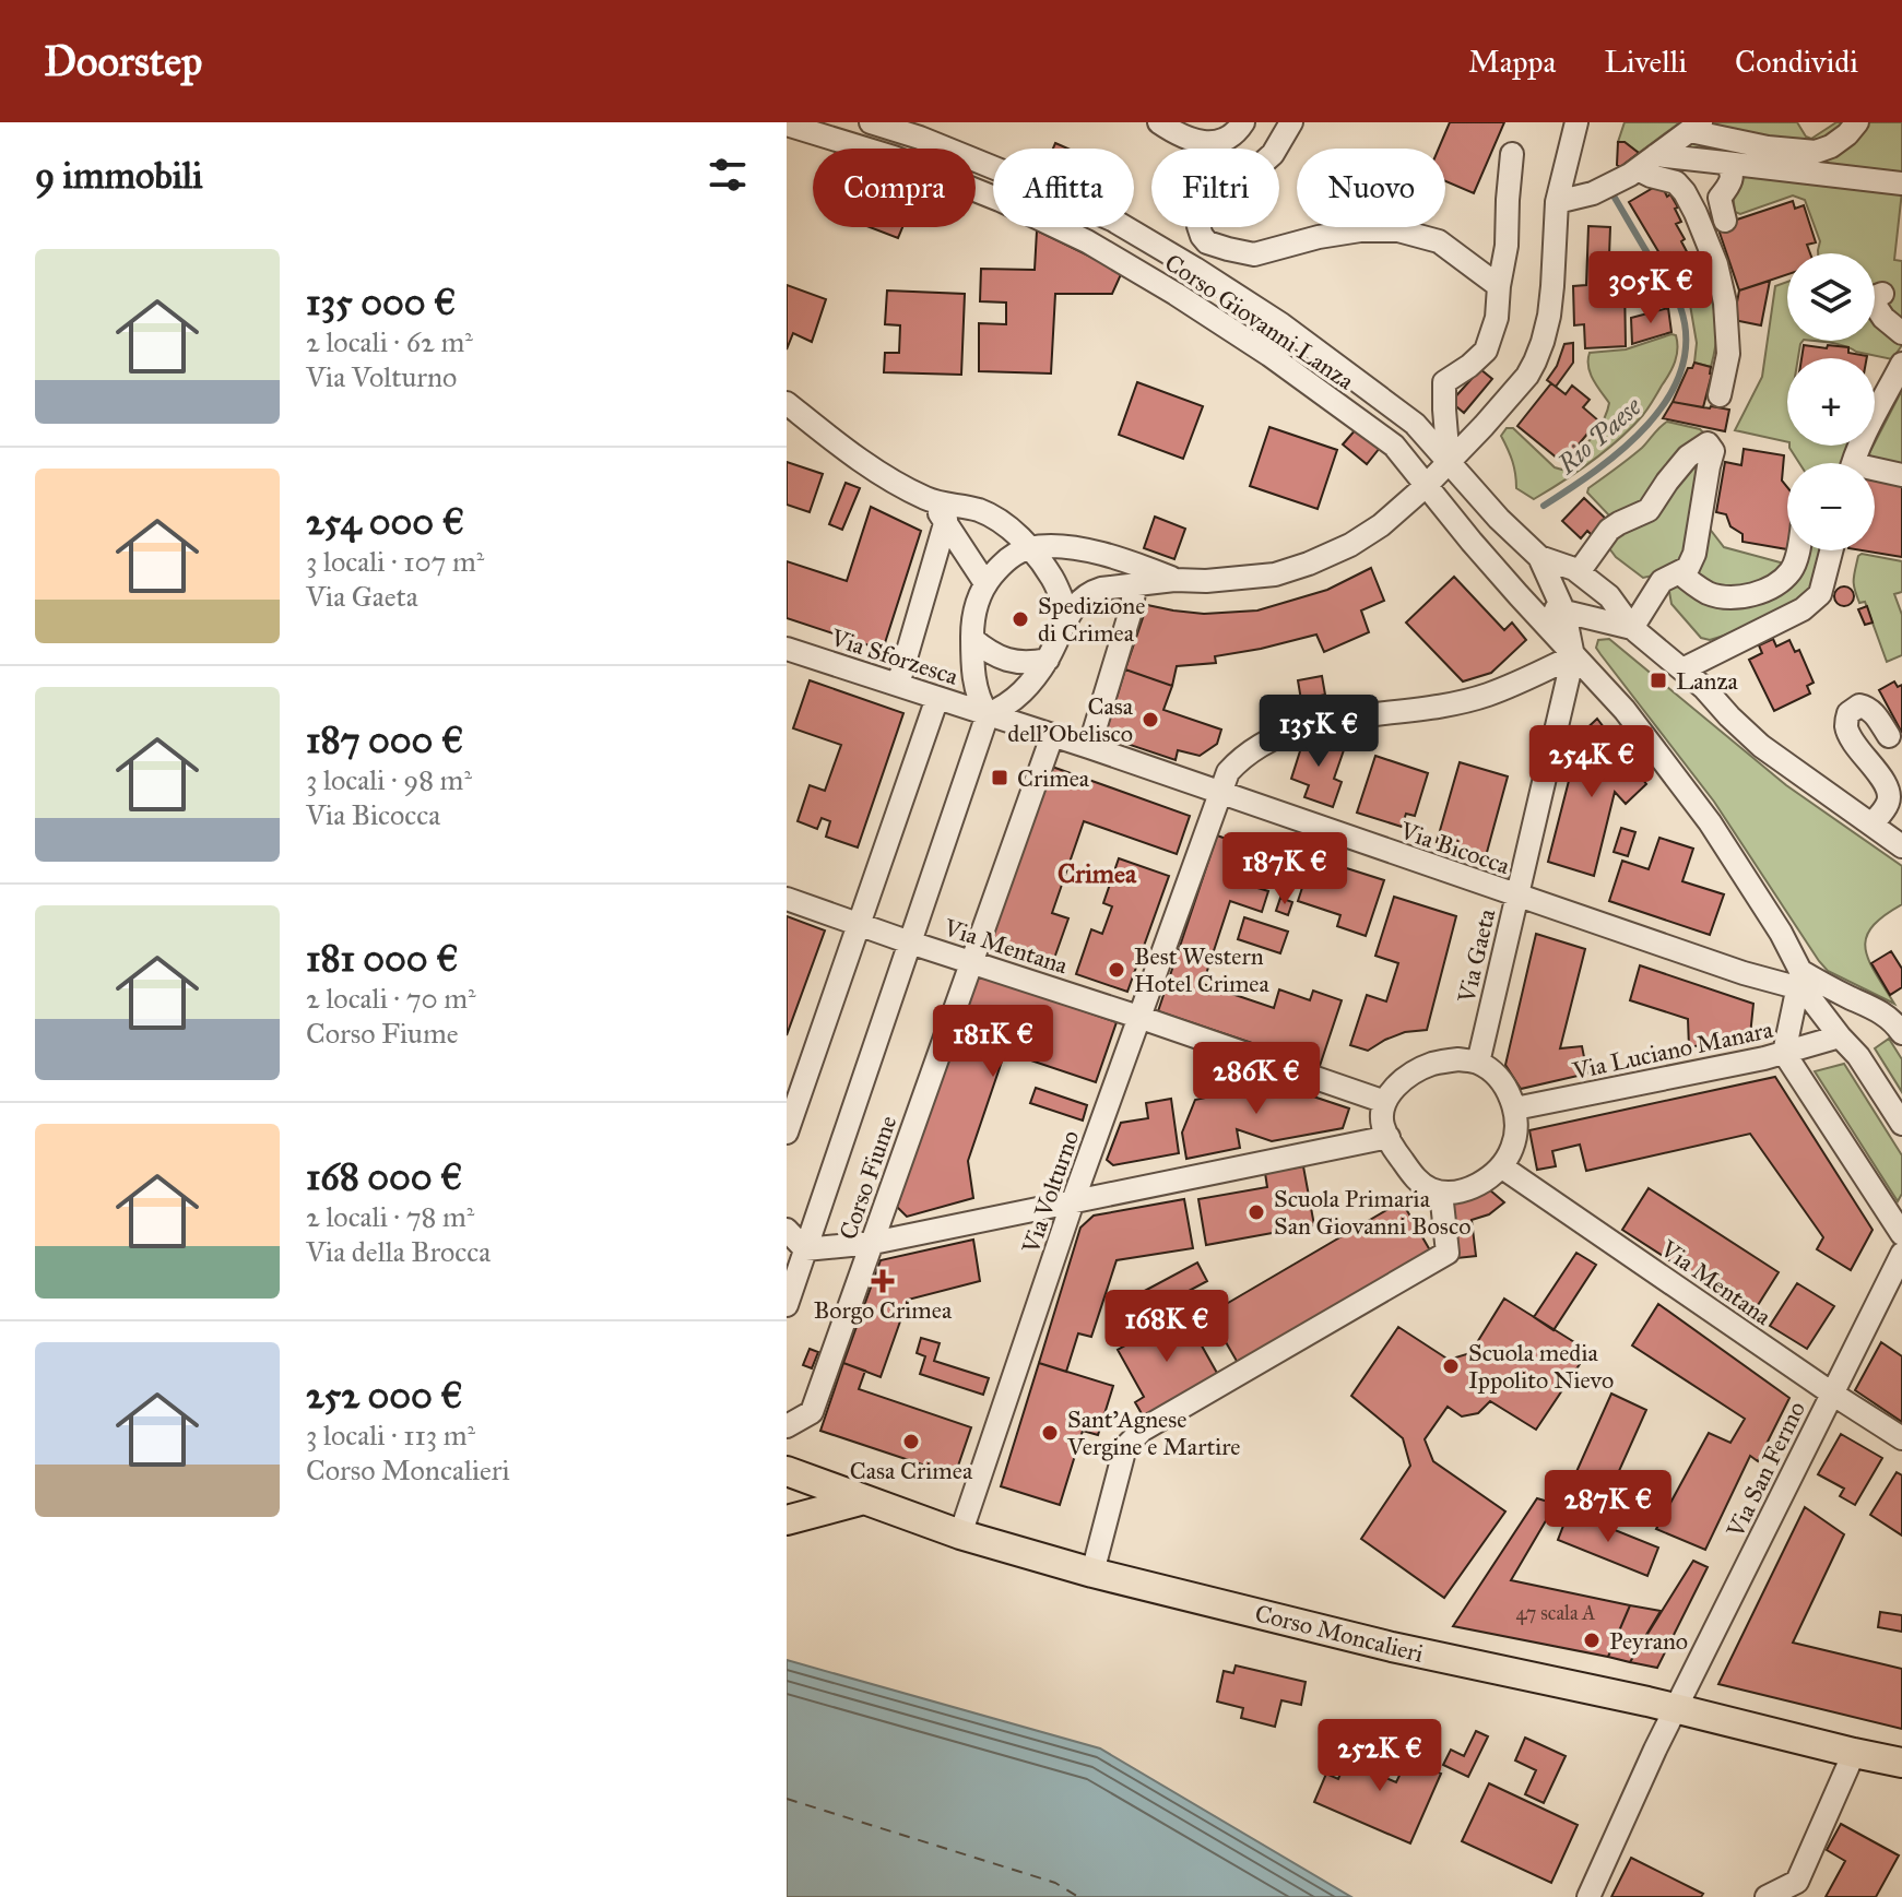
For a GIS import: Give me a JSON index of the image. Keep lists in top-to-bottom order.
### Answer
{
  "streets": {
    "main road": ["Corso Moncalieri"],
    "street": [
      "Corso Giovanni Lanza",
      "Via Sforzesca",
      "Via Bicocca",
      "Via Mentana",
      "Via Gaeta",
      "Via Luciano Manara",
      "Corso Fiume",
      "Via Volturno",
      "Via San Fermo"
    ]
  },
  "crossings": [
    ["Corso Giovanni Lanza", "Via Bicocca"],
    ["Corso Giovanni Lanza", "Via Gaeta"],
    ["Corso Giovanni Lanza", "Via Luciano Manara"],
    ["Corso Giovanni Lanza", "Via Volturno"],
    ["Via Sforzesca", "Via Bicocca"],
    ["Via Sforzesca", "Corso Fiume"],
    ["Via Bicocca", "Via Gaeta"],
    ["Via Bicocca", "Corso Fiume"],
    ["Via Bicocca", "Via Volturno"],
    ["Via Mentana", "Via Gaeta"],
    ["Via Mentana", "Via Luciano Manara"],
    ["Via Mentana", "Corso Fiume"],
    ["Via Mentana", "Via Volturno"],
    ["Via Mentana", "Via San Fermo"],
    ["Via Gaeta", "Via Luciano Manara"],
    ["Via Gaeta", "Via Volturno"],
    ["Via Volturno", "Corso Moncalieri"],
    ["Via San Fermo", "Corso Moncalieri"]
  ],
  "districts": ["Crimea"],
  "water": ["Rio Paese"],
  "places": {
    "other": [
      "Spedizione di Crimea",
      "Casa dell'Obelisco",
      "Best Western Hotel Crimea",
      "Scuola Primaria San Giovanni Bosco",
      "Scuola media Ippolito Nievo",
      "Sant'Agnese Vergine e Martire",
      "Casa Crimea",
      "Peyrano"
    ],
    "transit": ["Lanza", "Crimea"],
    "health": ["Borgo Crimea"]
  },
  "house_numbers": ["47 scala A"],
  "page": {
    "header": "Doorstep",
    "nav": ["Mappa", "Livelli", "Condividi"],
    "heading": "9 immobili",
    "chip": [
      "Compra",
      "Affitta",
      "Filtri",
      "Nuovo"
    ],
    "list": [
      {
        "name": "135 000 €",
        "note": "2 locali · 62 m² · Via Volturno"
      },
      {
        "name": "254 000 €",
        "note": "3 locali · 107 m² · Via Gaeta"
      },
      {
        "name": "187 000 €",
        "note": "3 locali · 98 m² · Via Bicocca"
      },
      {
        "name": "181 000 €",
        "note": "2 locali · 70 m² · Corso Fiume"
      },
      {
        "name": "168 000 €",
        "note": "2 locali · 78 m² · Via della Brocca"
      },
      {
        "name": "252 000 €",
        "note": "3 locali · 113 m² · Corso Moncalieri"
      }
    ],
    "price": [
      "305K €",
      "135K €",
      "254K €",
      "187K €",
      "181K €",
      "286K €",
      "168K €",
      "287K €",
      "252K €"
    ],
    "map_buttons": ["+", "−"]
  }
}
